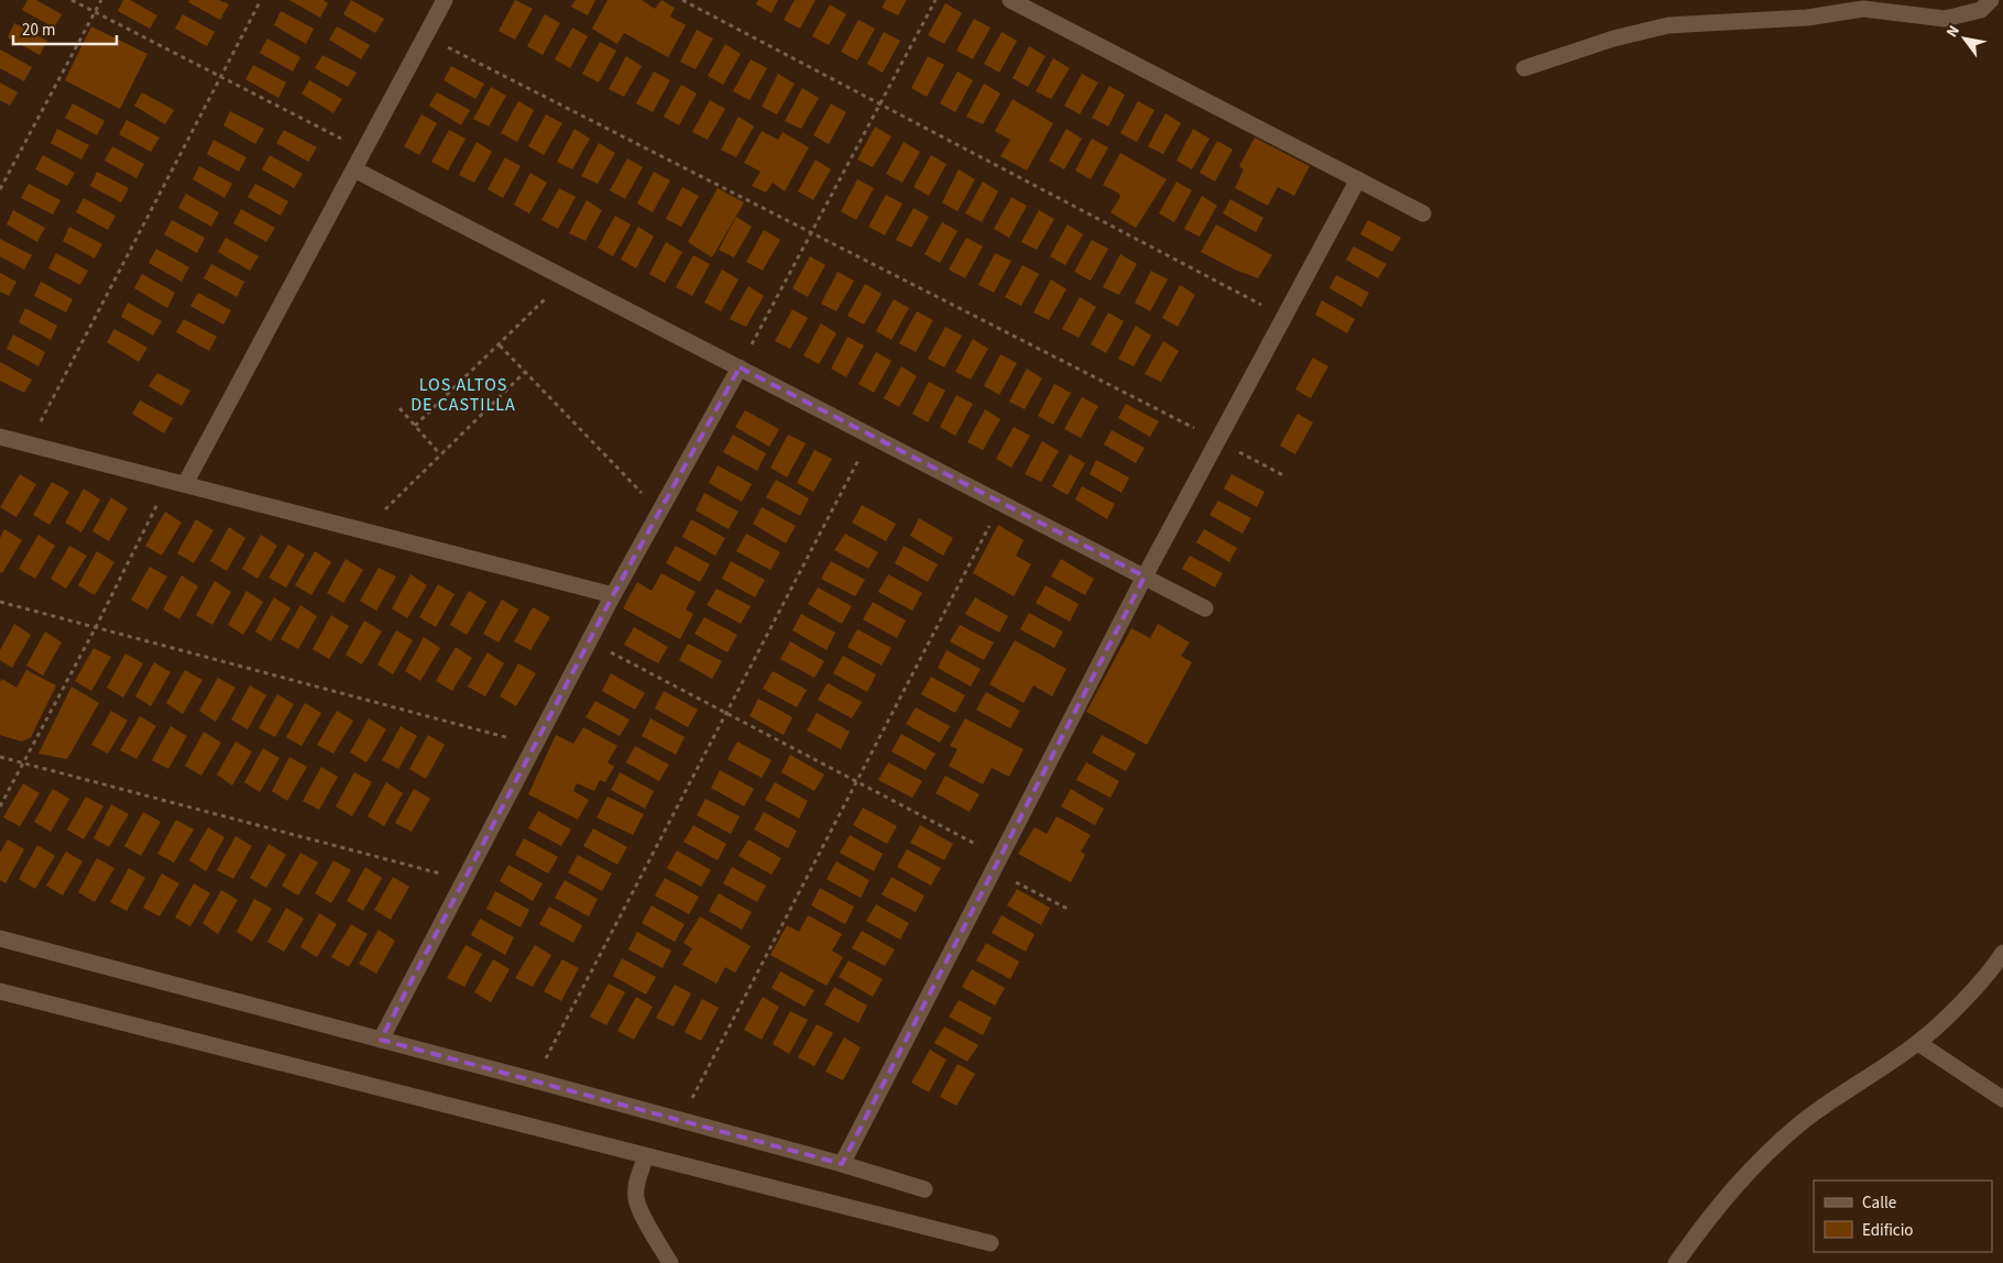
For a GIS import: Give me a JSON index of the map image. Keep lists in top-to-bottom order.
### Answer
{
  "districts": ["LOS ALTOS DE CASTILLA"],
  "legend": ["Calle", "Edificio"],
  "scale_bar": "20 m",
  "north": "top left"
}
